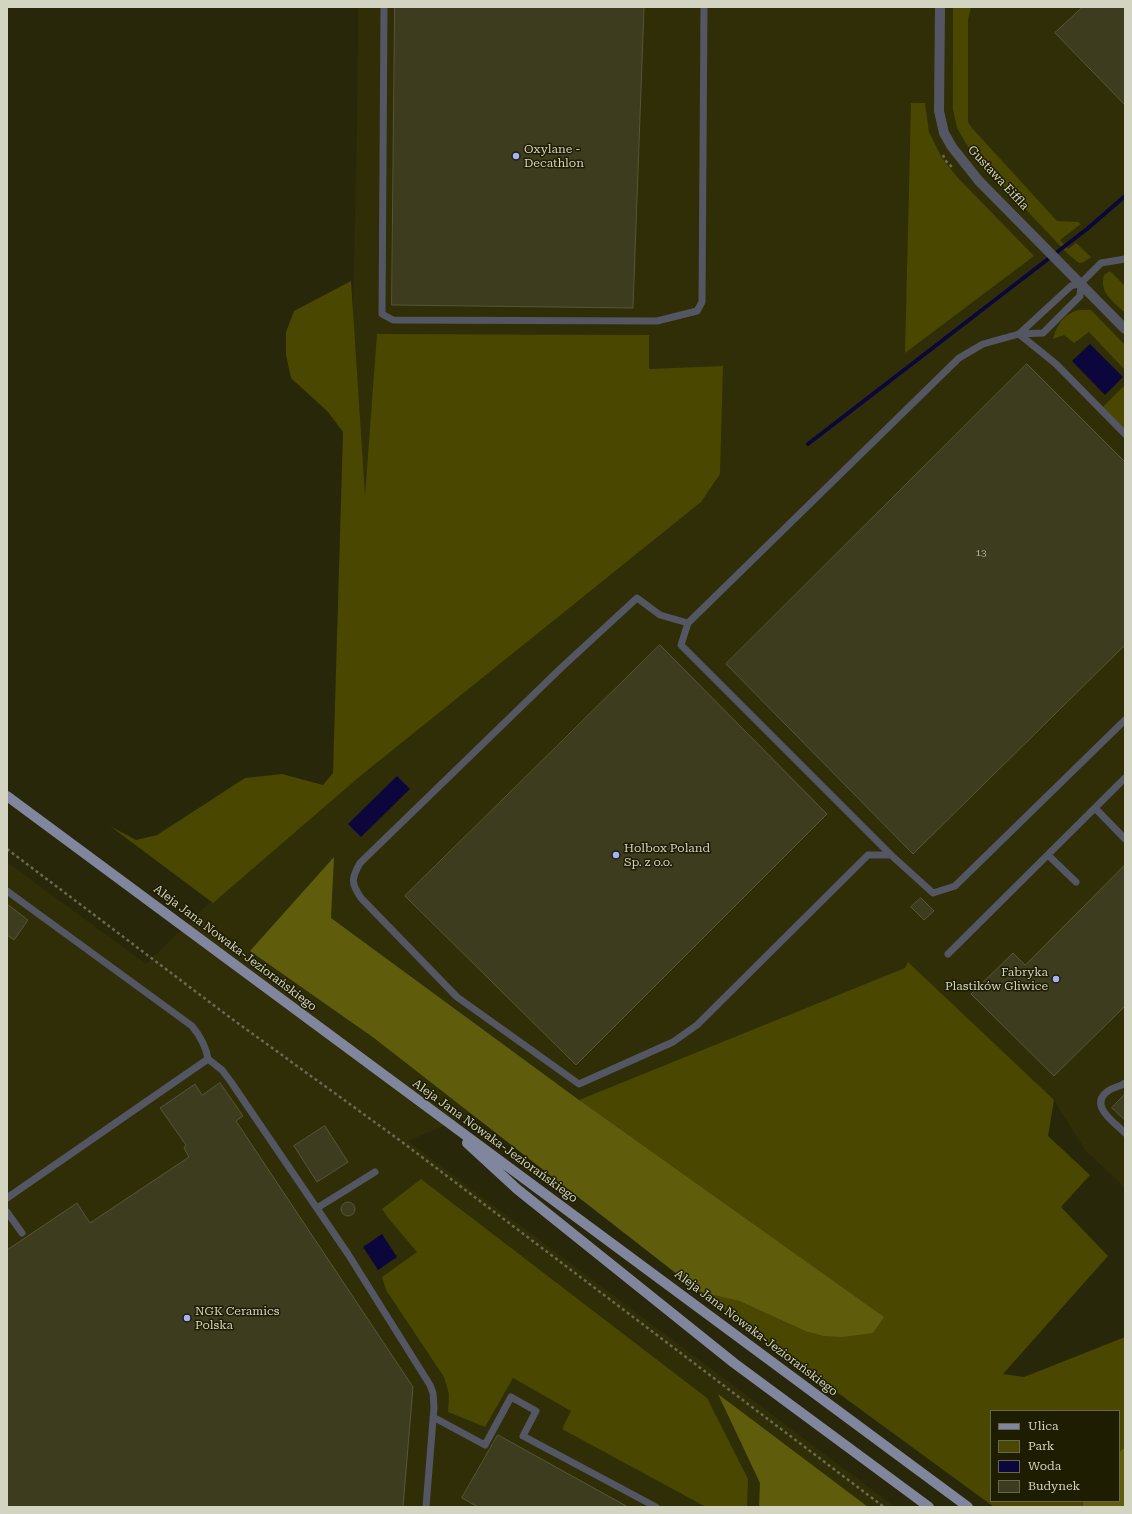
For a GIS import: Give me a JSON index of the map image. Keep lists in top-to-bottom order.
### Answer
{
  "streets": {
    "main road": ["Aleja Jana Nowaka-Jeziorańskiego"],
    "street": ["Gustawa Eiffla"]
  },
  "places": [
    "Oxylane - Decathlon",
    "Holbox Poland Sp. z o.o.",
    "Fabryka Plastików Gliwice",
    "NGK Ceramics Polska"
  ],
  "house_numbers": ["13"],
  "legend": [
    "Ulica",
    "Park",
    "Woda",
    "Budynek"
  ]
}
